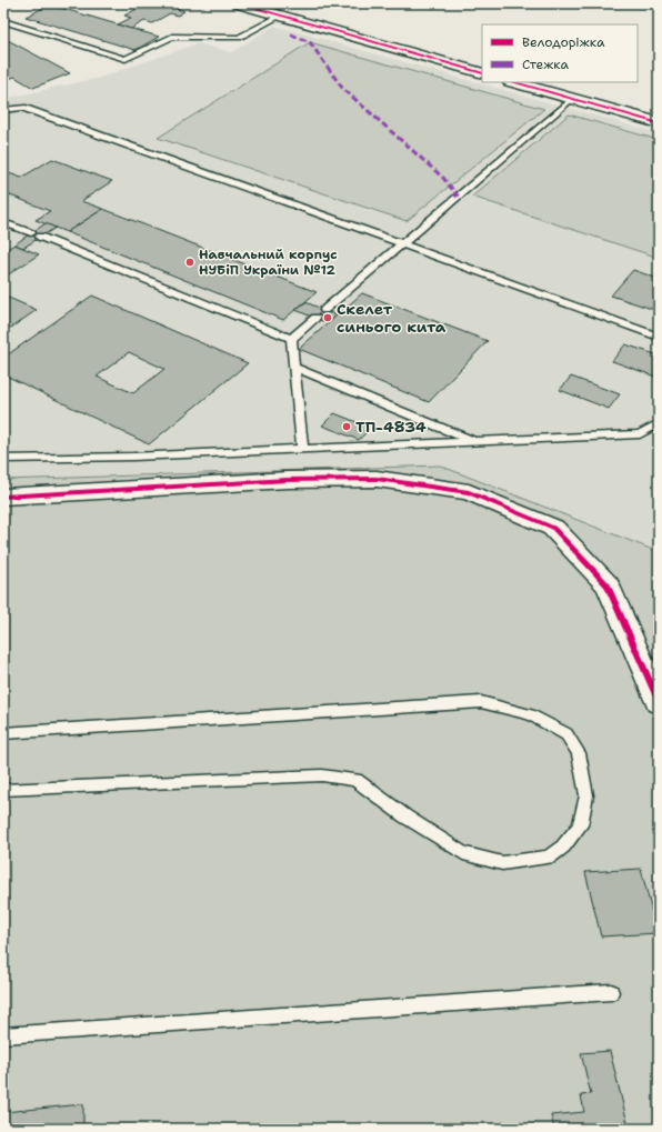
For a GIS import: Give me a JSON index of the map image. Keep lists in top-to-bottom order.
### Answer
{
  "places": ["Навчальний корпус НУБіП України №12", "Скелет синього кита", "ТП-4834"],
  "legend": ["Велодоріжка", "Стежка"]
}
